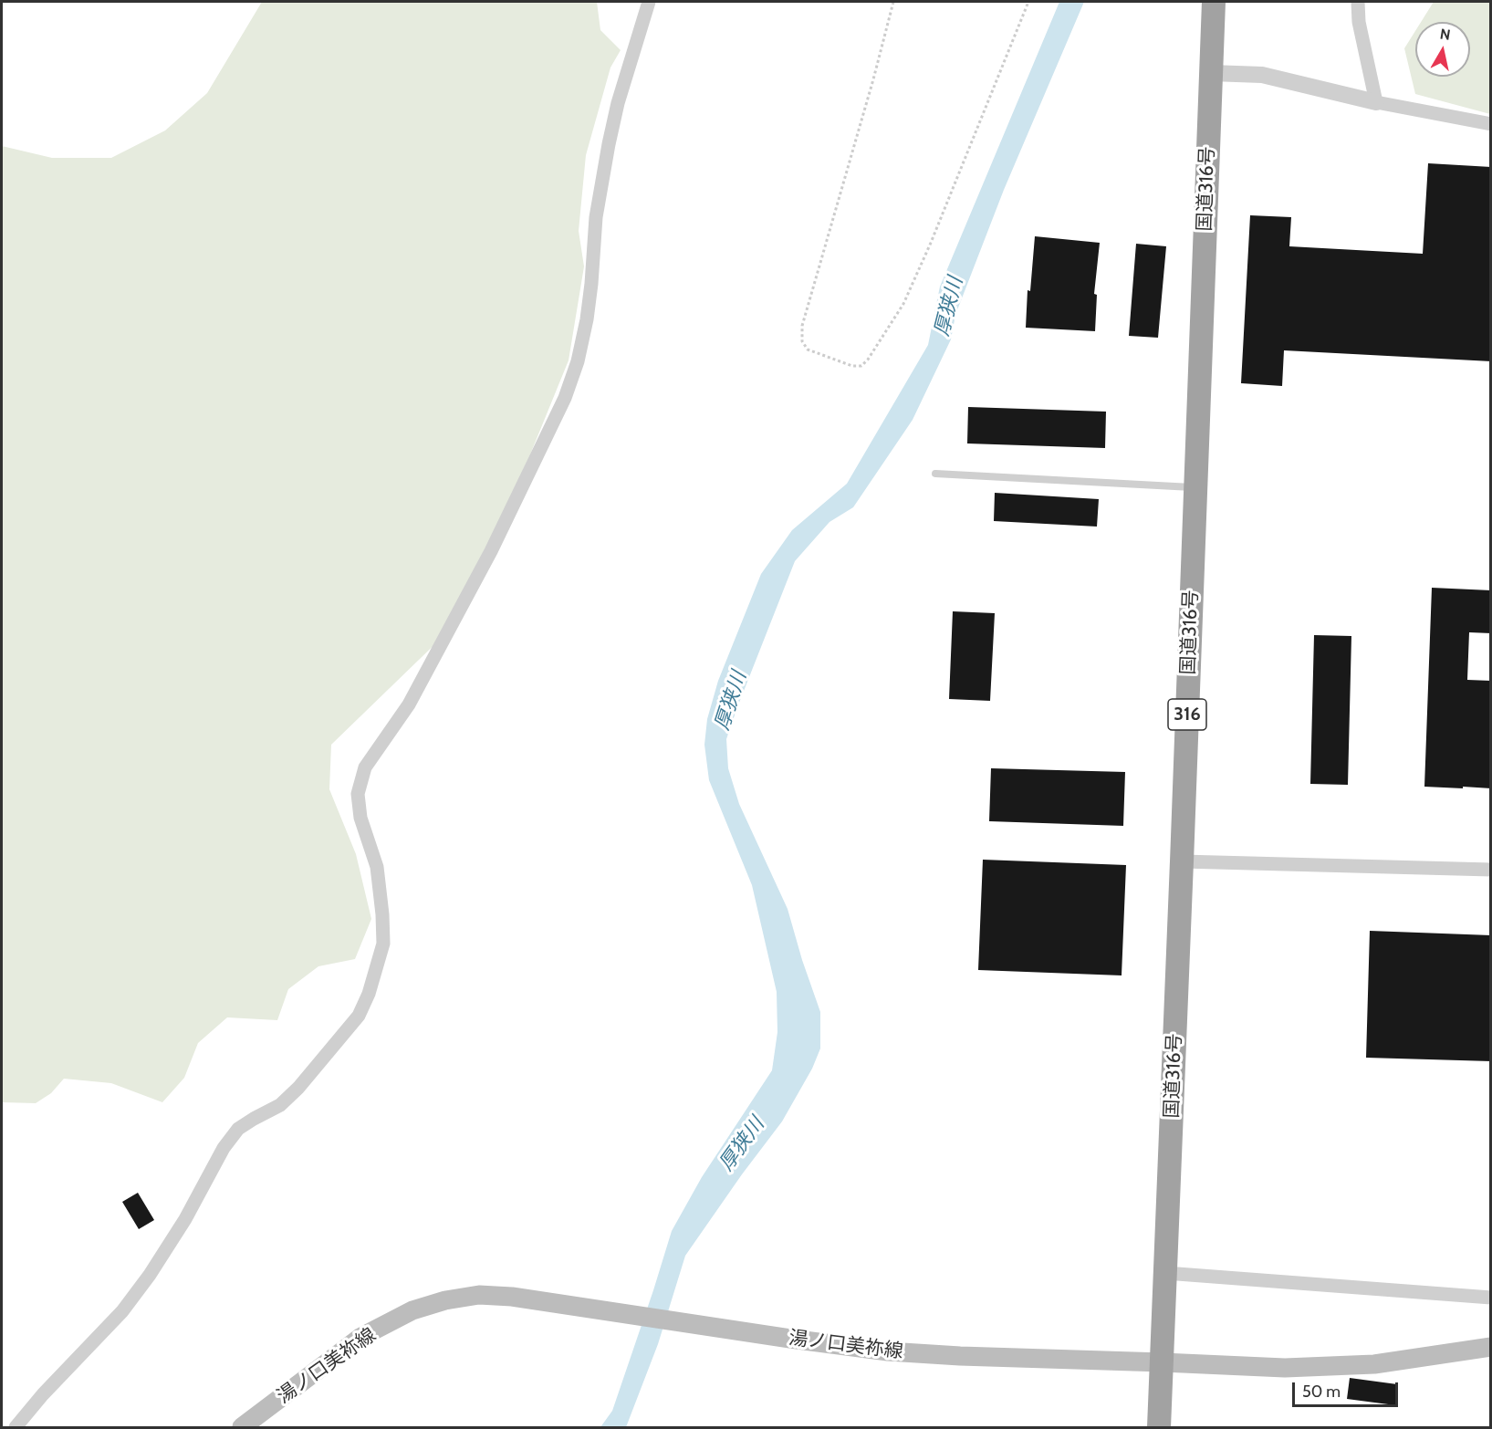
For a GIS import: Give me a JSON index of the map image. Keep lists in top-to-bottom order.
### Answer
{
  "streets": {
    "highway": ["国道316号", "316"],
    "main road": ["湯ノ口美祢線"]
  },
  "crossings": [
    ["国道316号", "湯ノ口美祢線"]
  ],
  "water": ["厚狭川"],
  "scale_bar": "50 m",
  "north": "top"
}
